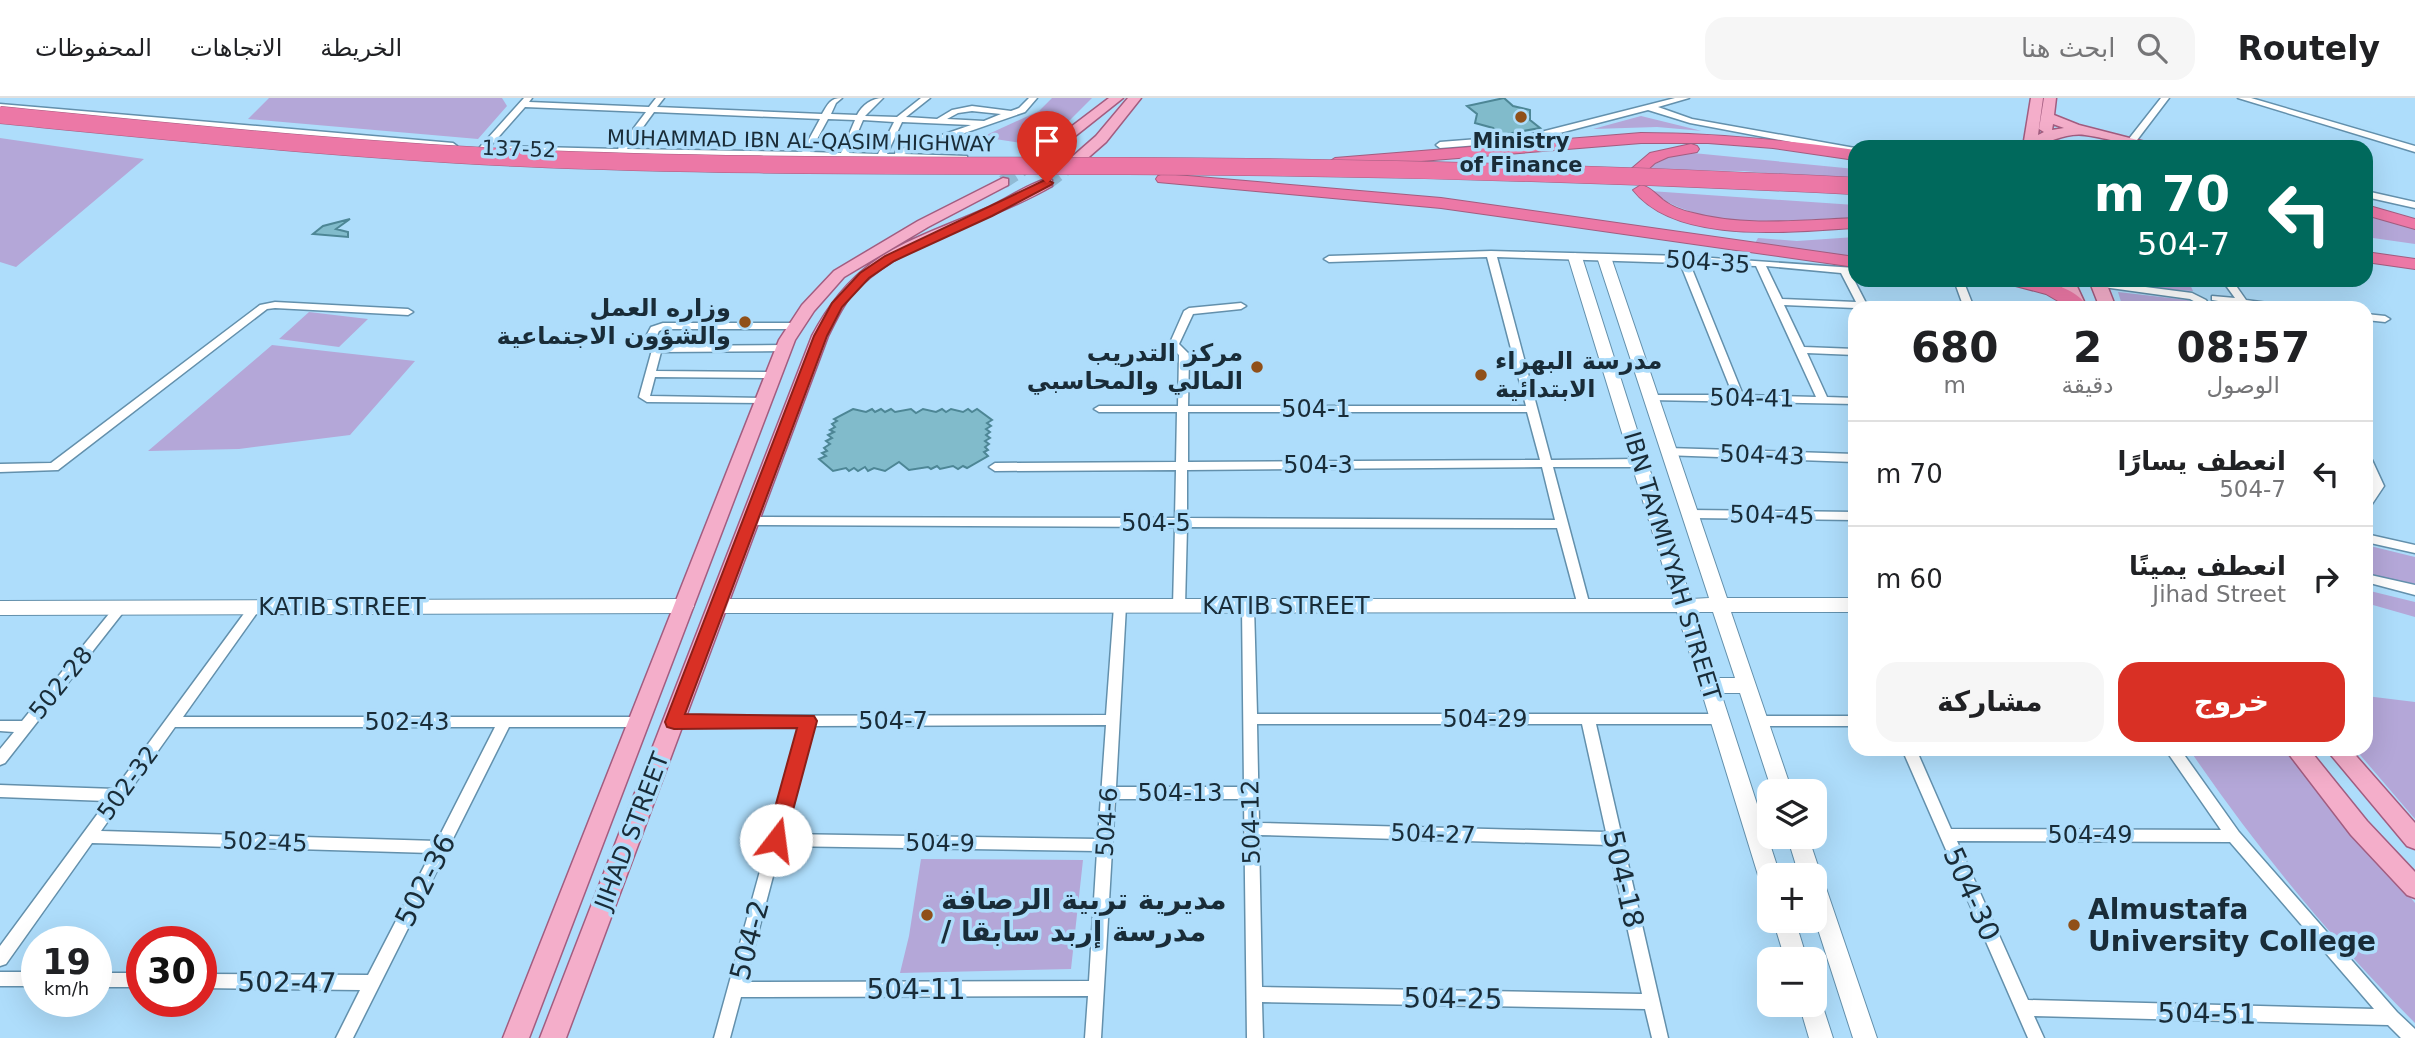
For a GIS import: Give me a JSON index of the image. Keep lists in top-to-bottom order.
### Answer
{
  "streets": {
    "highway": ["MUHAMMAD IBN AL-QASIM HIGHWAY"],
    "main road": ["JIHAD STREET"],
    "street": [
      "137-52",
      "504-35",
      "504-41",
      "504-1",
      "504-43",
      "504-3",
      "504-45",
      "504-5",
      "IBN TAYMIYYAH STREET",
      "KATIB STREET",
      "502-28",
      "504-29",
      "504-7",
      "502-43",
      "502-32",
      "504-13",
      "504-6",
      "504-12",
      "504-27",
      "504-49",
      "502-45",
      "504-9",
      "504-18",
      "502-36",
      "504-30",
      "504-2",
      "502-47",
      "504-11",
      "504-25",
      "504-51"
    ]
  },
  "crossings": [
    ["504-35", "504-41"],
    ["504-35", "IBN TAYMIYYAH STREET"],
    ["504-41", "IBN TAYMIYYAH STREET"],
    ["504-43", "IBN TAYMIYYAH STREET"],
    ["504-3", "IBN TAYMIYYAH STREET"],
    ["504-45", "IBN TAYMIYYAH STREET"],
    ["504-5", "JIHAD STREET"],
    ["IBN TAYMIYYAH STREET", "KATIB STREET"],
    ["IBN TAYMIYYAH STREET", "504-29"],
    ["KATIB STREET", "502-28"],
    ["KATIB STREET", "502-32"],
    ["KATIB STREET", "504-6"],
    ["KATIB STREET", "504-12"],
    ["KATIB STREET", "JIHAD STREET"],
    ["504-29", "504-12"],
    ["504-29", "504-18"],
    ["504-7", "504-6"],
    ["504-7", "JIHAD STREET"],
    ["504-7", "504-2"],
    ["502-43", "502-32"],
    ["502-43", "JIHAD STREET"],
    ["502-43", "502-36"],
    ["502-32", "502-45"],
    ["504-13", "504-6"],
    ["504-13", "504-12"],
    ["504-6", "504-9"],
    ["504-6", "504-11"],
    ["504-12", "504-27"],
    ["504-12", "504-25"],
    ["504-27", "504-18"],
    ["504-49", "504-30"],
    ["502-45", "502-36"],
    ["504-9", "504-2"],
    ["504-18", "504-25"],
    ["502-36", "502-47"],
    ["504-30", "504-51"],
    ["504-2", "504-11"]
  ],
  "places": [
    "Ministry of Finance",
    "وزاره العمل والشؤون الاجتماعية",
    "مركز التدريب المالي والمحاسبي",
    "مدرسة البهراء الابتدائية",
    "مديرية تربية الرصافة / مدرسة إربد سابقا",
    "Almustafa University College"
  ],
  "page": {
    "header": "Routely",
    "search": "ابحث هنا",
    "nav": ["الخريطة", "الاتجاهات", "المحفوظات"],
    "turn": ["70 m", "504-7"],
    "eta": [
      "08:57",
      "الوصول",
      "2",
      "دقيقة",
      "680",
      "m"
    ],
    "list": [
      {
        "name": "انعطف يسارًا",
        "note": "504-7",
        "value": "70 m"
      },
      {
        "name": "انعطف يمينًا",
        "note": "Jihad Street",
        "value": "60 m"
      }
    ],
    "buttons": ["خروج", "مشاركة"],
    "map_buttons": ["+", "−"],
    "speed": "19 km/h",
    "limit": "30"
  }
}
